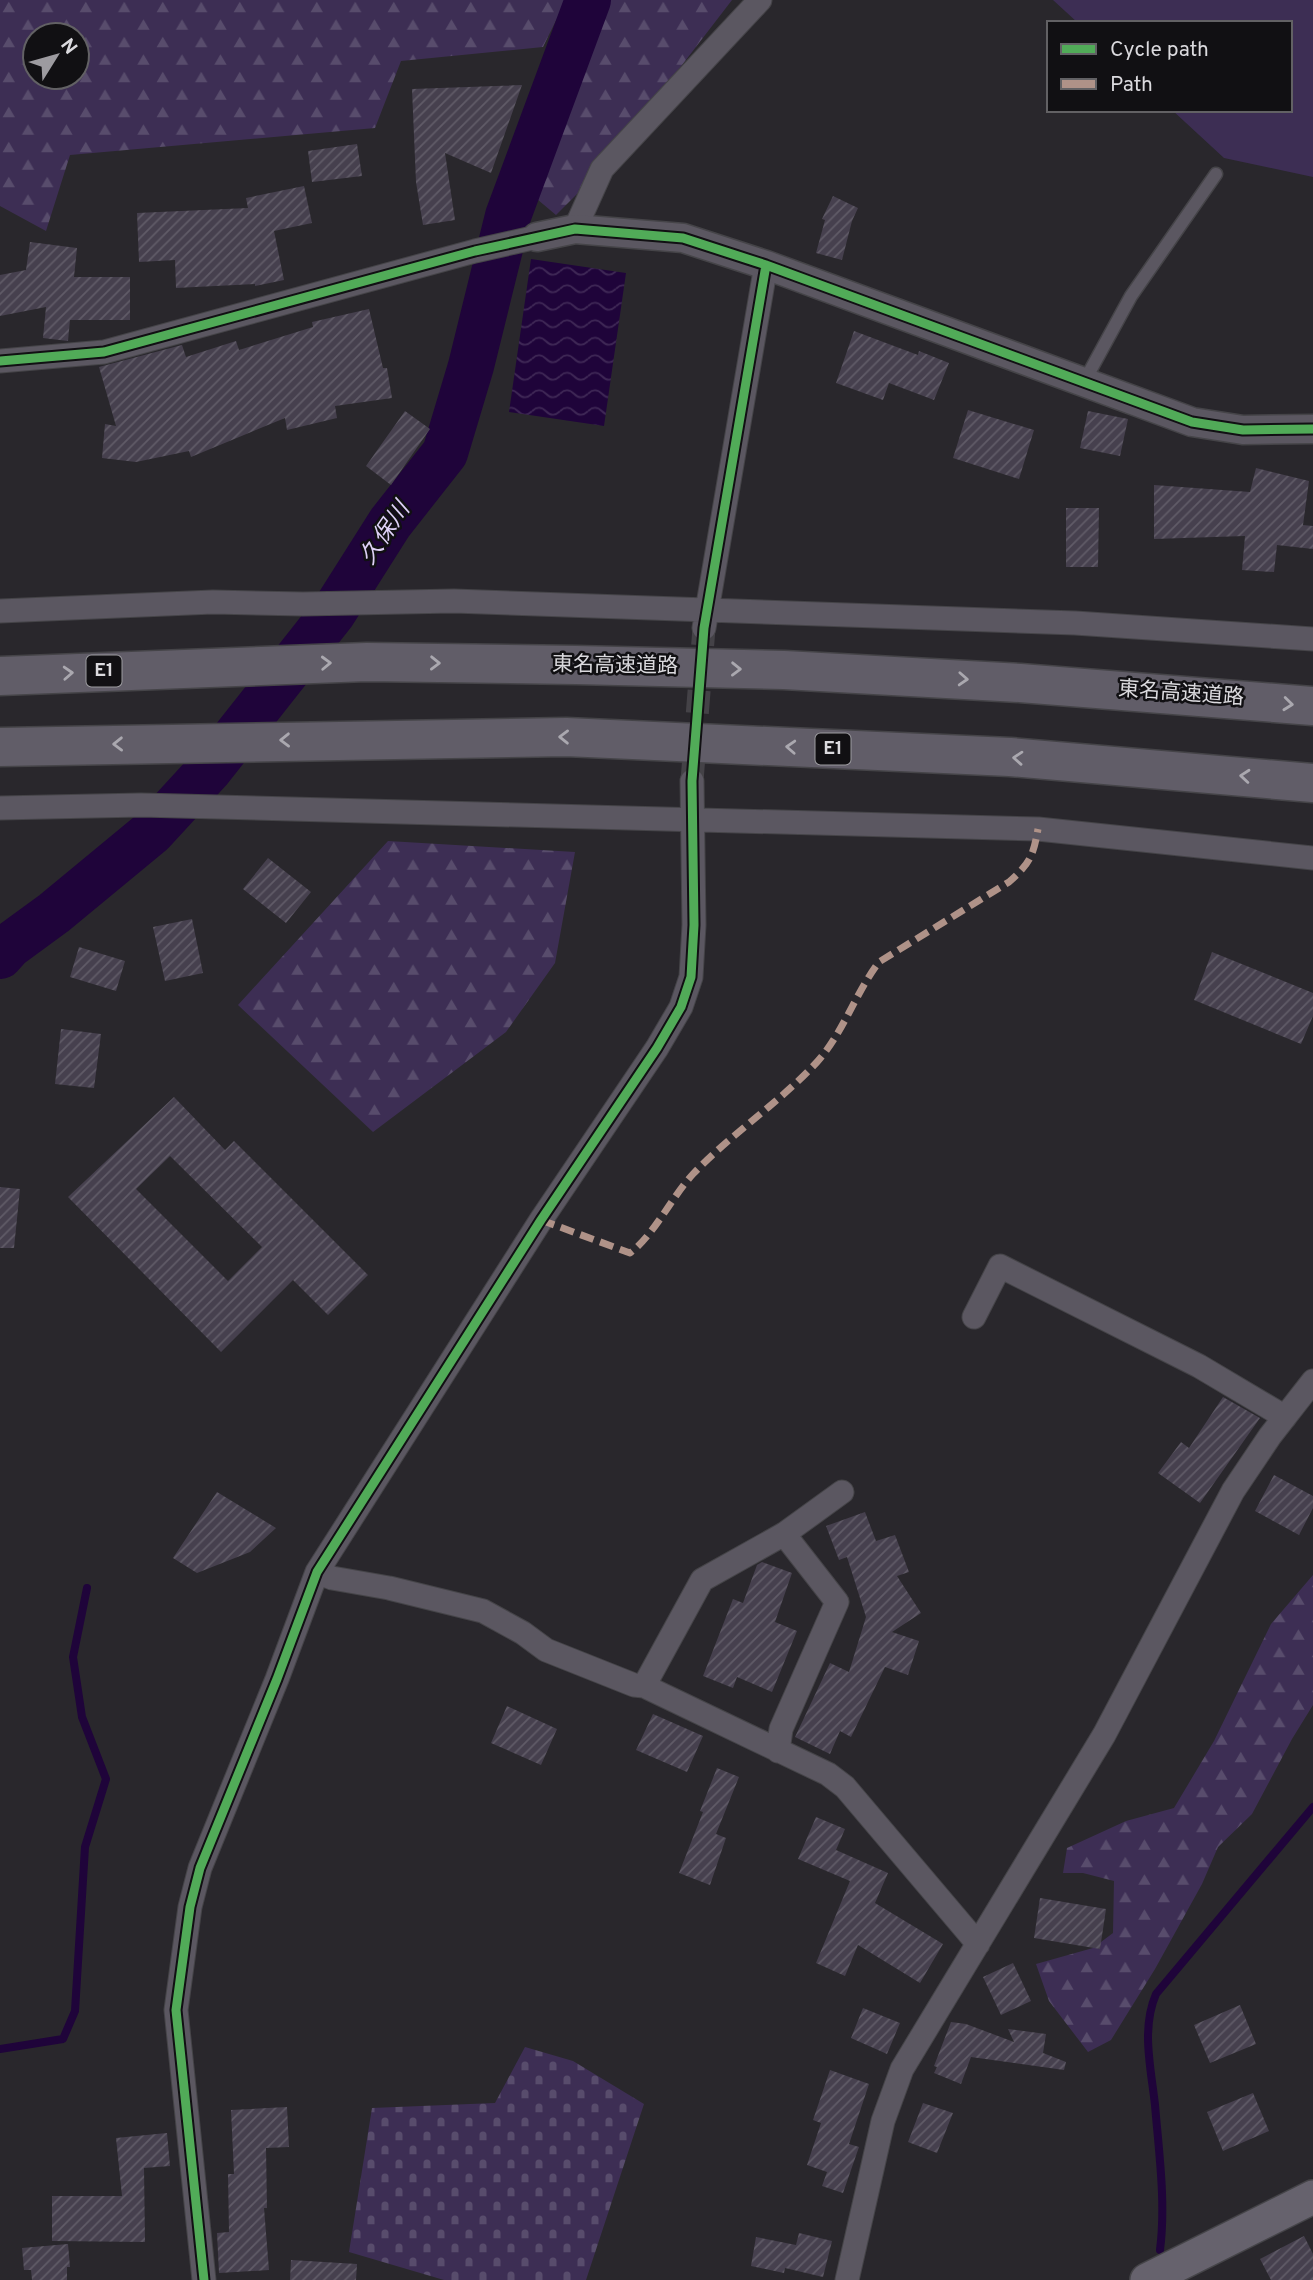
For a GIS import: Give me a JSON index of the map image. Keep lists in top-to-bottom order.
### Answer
{
  "streets": {
    "highway": ["東名高速道路", "E1"]
  },
  "water": ["久保川"],
  "legend": ["Cycle path", "Path"],
  "north": "top right"
}
